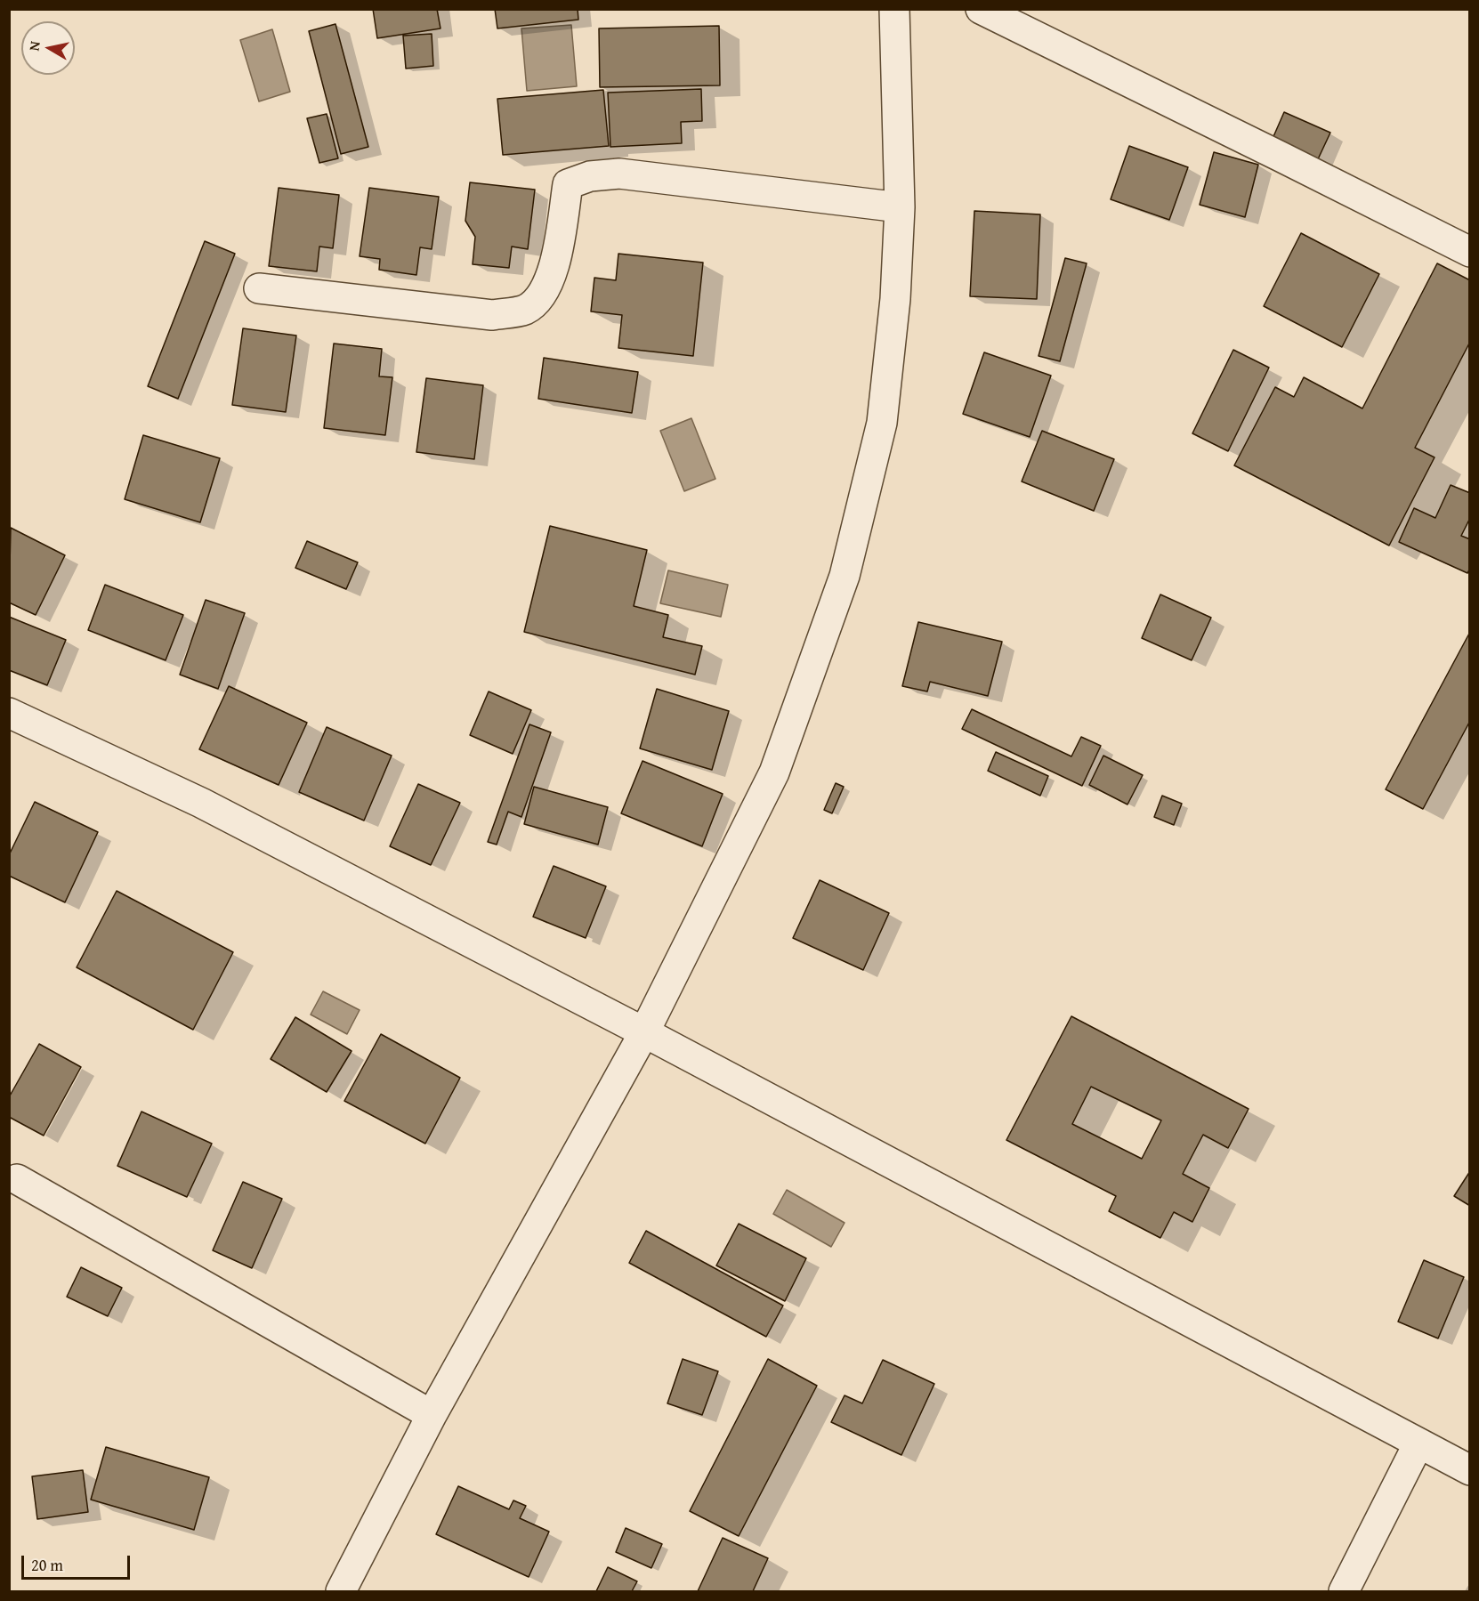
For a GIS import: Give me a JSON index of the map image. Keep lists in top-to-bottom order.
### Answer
{
  "scale_bar": "20 m",
  "north": "left"
}
